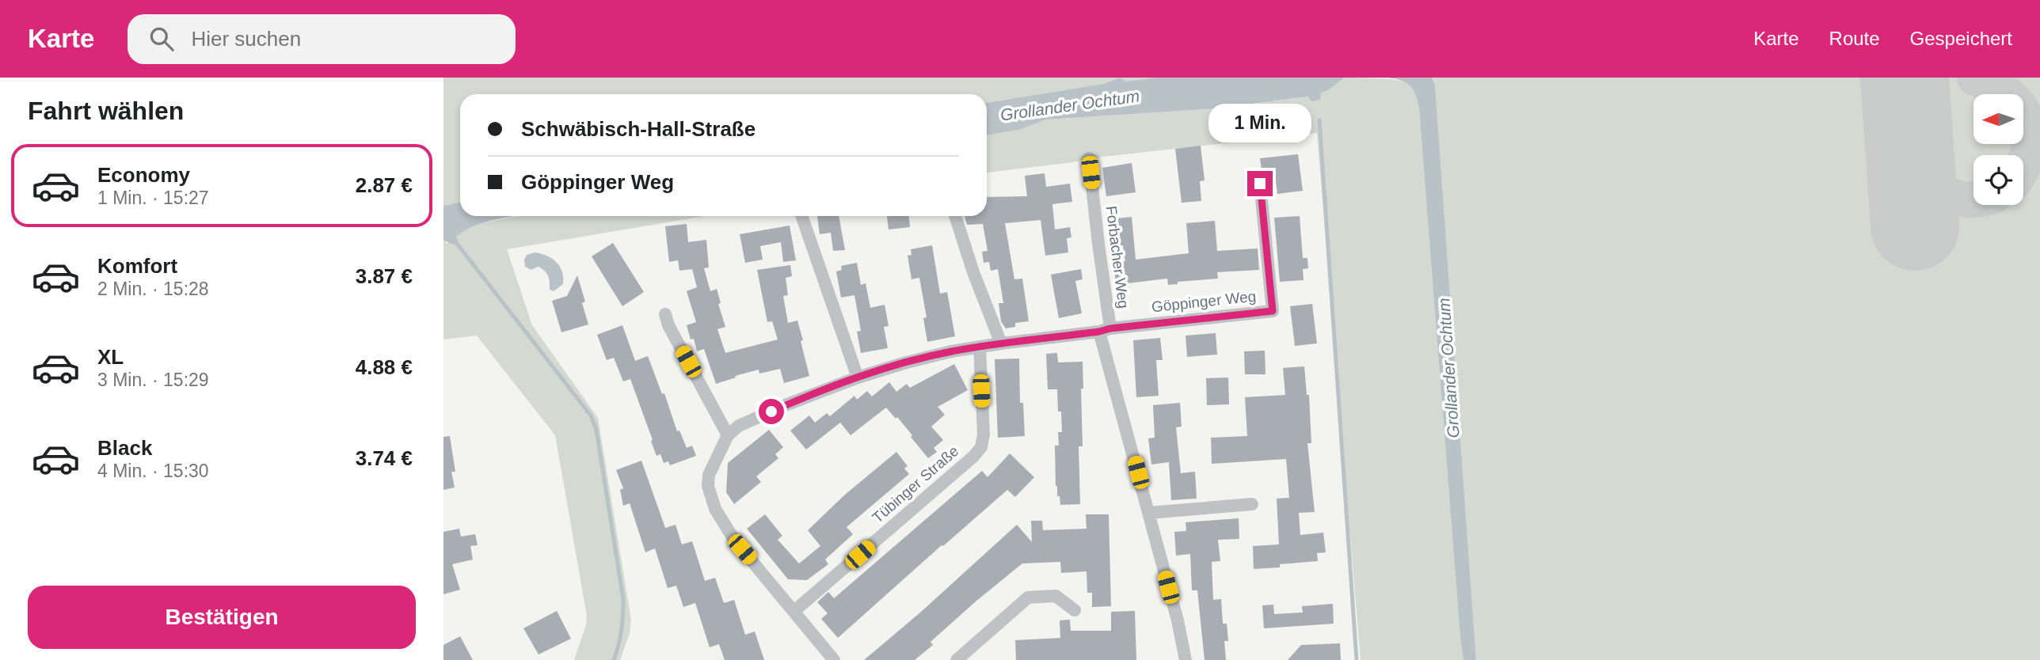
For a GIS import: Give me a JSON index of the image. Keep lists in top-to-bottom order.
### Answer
{
  "streets": {
    "street": ["Forbacher Weg", "Göppinger Weg", "Tübinger Straße"]
  },
  "crossings": [
    ["Forbacher Weg", "Göppinger Weg"]
  ],
  "water": ["Grollander Ochtum"],
  "north": "left",
  "page": {
    "header": "Karte",
    "search": "Hier suchen",
    "nav": ["Karte", "Route", "Gespeichert"],
    "heading": "Fahrt wählen",
    "banner": ["Schwäbisch-Hall-Straße", "Göppinger Weg"],
    "bubble": "1 Min.",
    "list": [
      {
        "name": "Economy",
        "note": "1 Min. · 15:27",
        "value": "2.87 €"
      },
      {
        "name": "Komfort",
        "note": "2 Min. · 15:28",
        "value": "3.87 €"
      },
      {
        "name": "XL",
        "note": "3 Min. · 15:29",
        "value": "4.88 €"
      },
      {
        "name": "Black",
        "note": "4 Min. · 15:30",
        "value": "3.74 €"
      }
    ],
    "buttons": "Bestätigen"
  }
}
